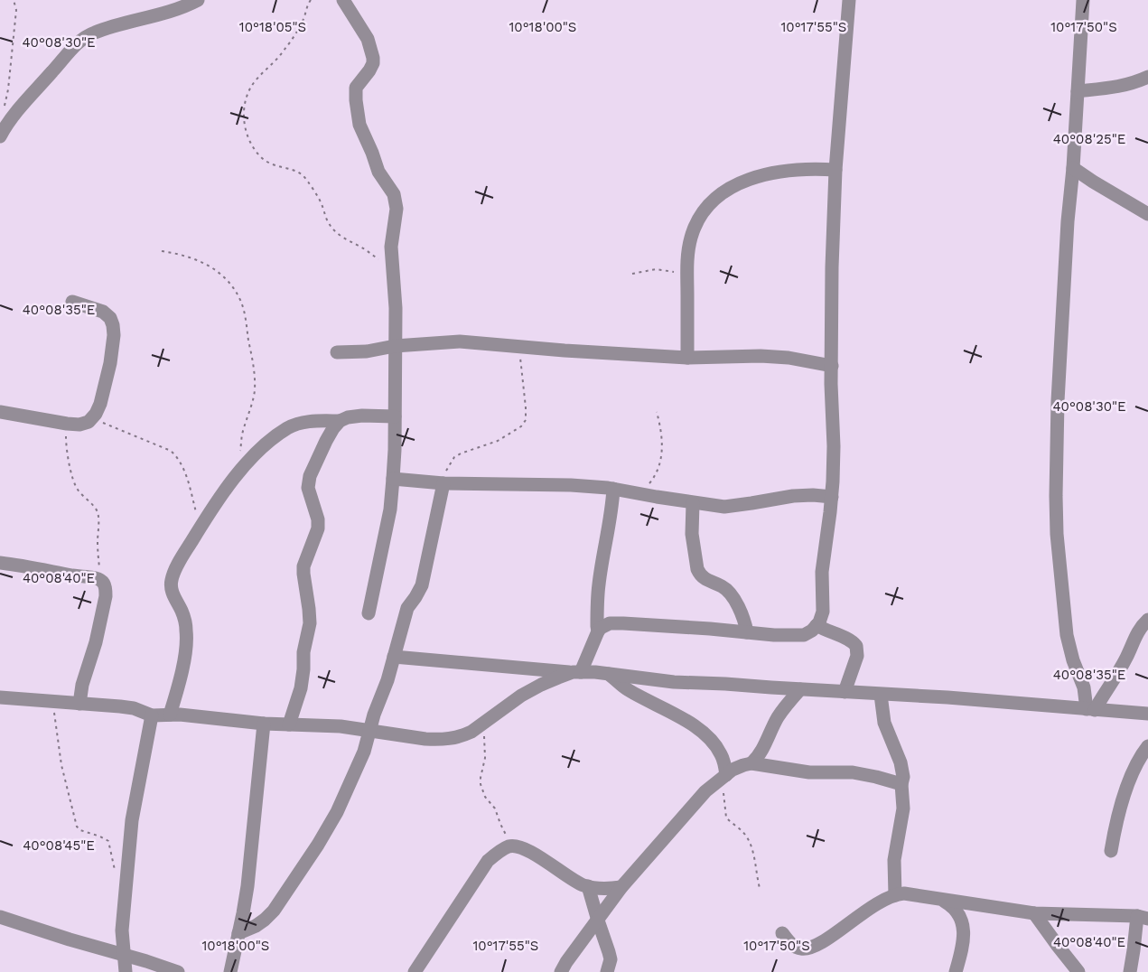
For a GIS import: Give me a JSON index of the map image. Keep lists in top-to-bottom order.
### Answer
{
  "coordinates": [
    "10°18'05\"S",
    "10°18'00\"S",
    "10°17'55\"S",
    "10°17'50\"S",
    "40°08'30\"E",
    "40°08'25\"E",
    "40°08'35\"E",
    "40°08'40\"E",
    "40°08'45\"E"
  ]
}
